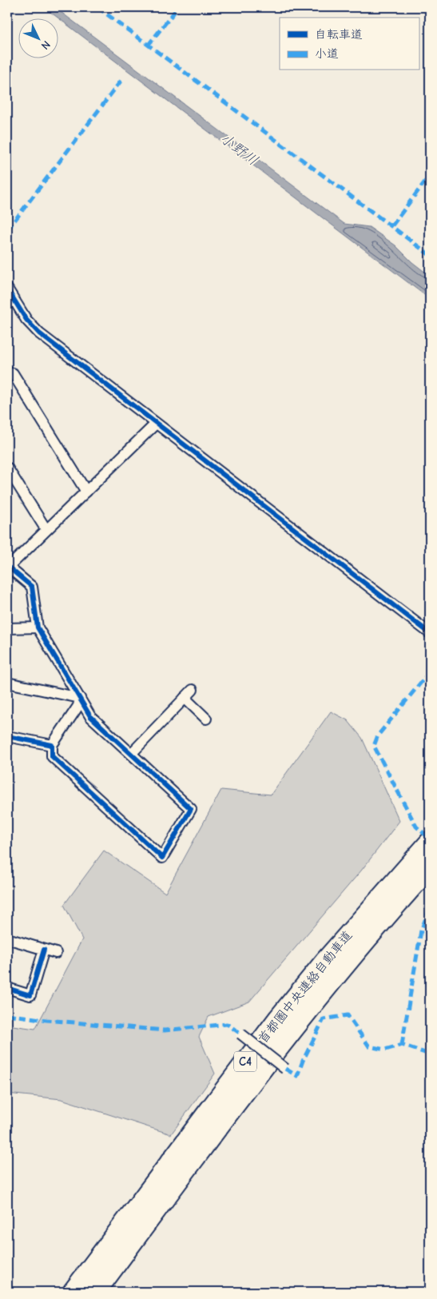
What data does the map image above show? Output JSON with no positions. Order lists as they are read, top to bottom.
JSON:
{
  "streets": {
    "highway": ["首都圏中央連絡自動車道", "C4"]
  },
  "water": ["小野川"],
  "legend": ["自転車道", "小道"],
  "north": "bottom right"
}
